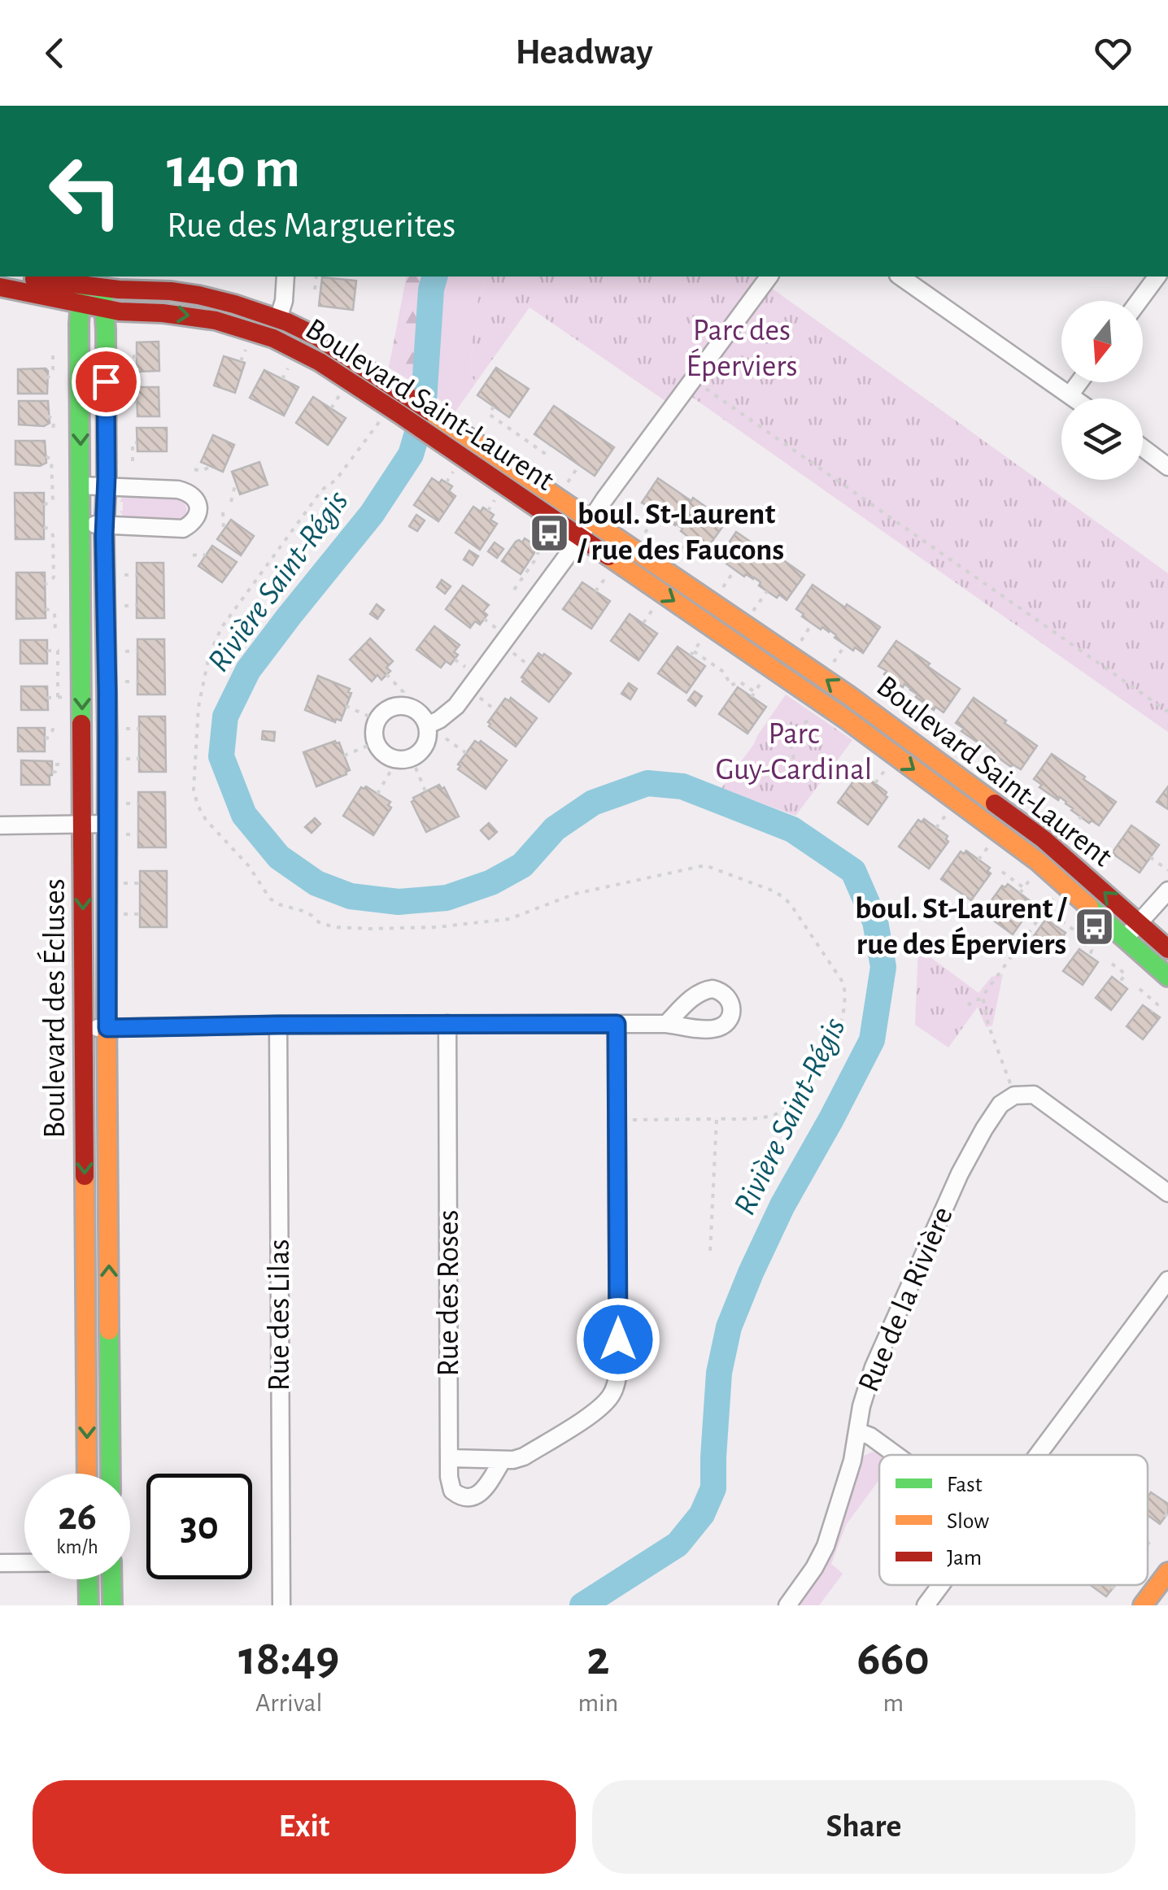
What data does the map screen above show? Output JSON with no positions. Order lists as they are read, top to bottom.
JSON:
{
  "streets": {
    "street": [
      "Boulevard Saint-Laurent",
      "Boulevard des Écluses",
      "Rue des Roses",
      "Rue de la Rivière",
      "Rue des Lilas"
    ]
  },
  "crossings": [
    ["Boulevard Saint-Laurent", "Boulevard des Écluses"]
  ],
  "water": ["Rivière Saint-Régis"],
  "parks": ["Parc des Éperviers", "Parc Guy-Cardinal"],
  "places": {
    "bus stop": ["boul. St-Laurent / rue des Faucons", "boul. St-Laurent / rue des Éperviers"]
  },
  "legend": ["Fast", "Slow", "Jam"],
  "north": "bottom",
  "page": {
    "header": "Headway",
    "turn": ["140 m", "Rue des Marguerites"],
    "speed": "26 km/h",
    "limit": "30",
    "eta": [
      "18:49",
      "Arrival",
      "2",
      "min",
      "660",
      "m"
    ],
    "buttons": ["Exit", "Share"]
  }
}
